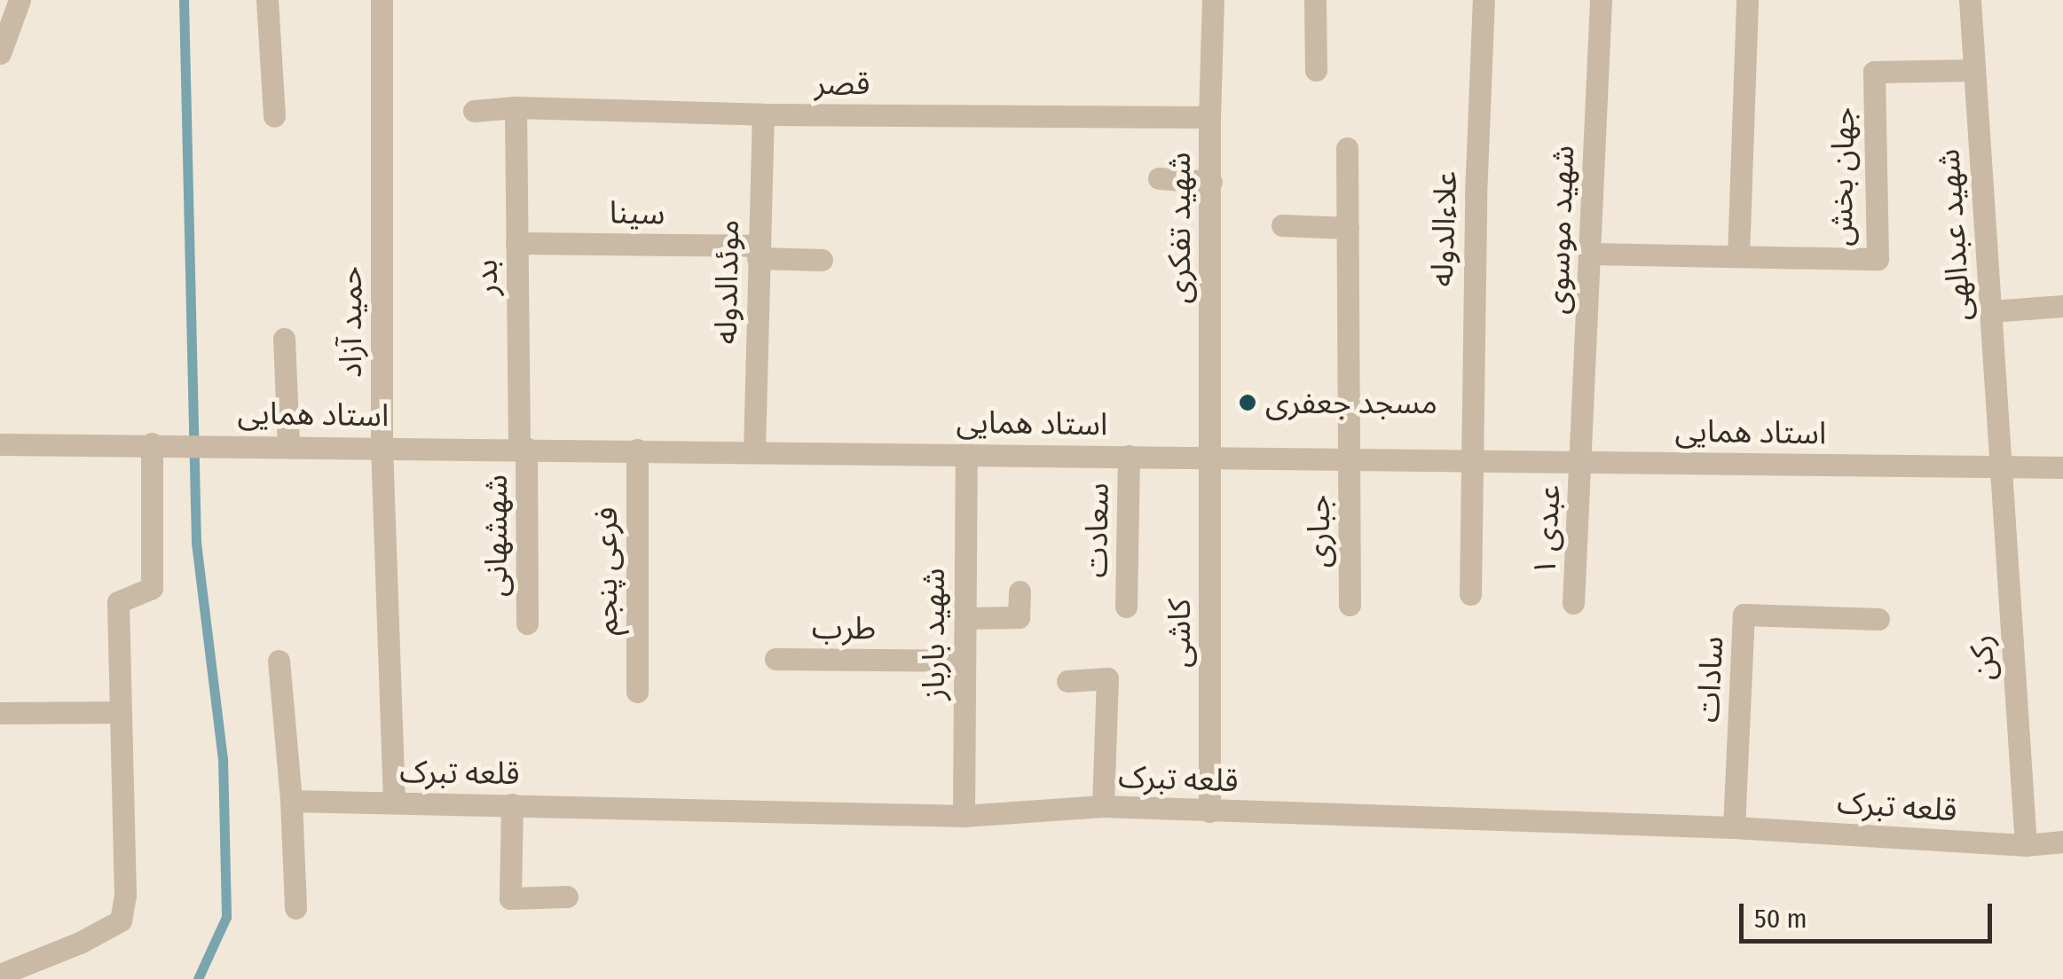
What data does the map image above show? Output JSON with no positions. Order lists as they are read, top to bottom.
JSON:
{
  "streets": {
    "street": [
      "قصر",
      "جهان بخش",
      "سینا",
      "شهید تفکری",
      "علاءالدوله",
      "شهید موسوی",
      "شهید عبدالهی",
      "بدر",
      "موئدالدوله",
      "حمید آزاد",
      "استاد همایی",
      "سعادت",
      "عبدی ۱",
      "جباری",
      "شهشهانی",
      "فرعی پنجم",
      "طرب",
      "کاشی",
      "شهید بارباز",
      "رکن",
      "سادات",
      "قلعه تبرک"
    ]
  },
  "crossings": [
    ["قصر", "شهید تفکری"],
    ["قصر", "بدر"],
    ["قصر", "موئدالدوله"],
    ["جهان بخش", "شهید موسوی"],
    ["جهان بخش", "شهید عبدالهی"],
    ["سینا", "بدر"],
    ["سینا", "موئدالدوله"],
    ["شهید تفکری", "استاد همایی"],
    ["شهید تفکری", "کاشی"],
    ["علاءالدوله", "استاد همایی"],
    ["شهید موسوی", "استاد همایی"],
    ["شهید موسوی", "عبدی ۱"],
    ["شهید عبدالهی", "استاد همایی"],
    ["شهید عبدالهی", "رکن"],
    ["بدر", "استاد همایی"],
    ["بدر", "شهشهانی"],
    ["موئدالدوله", "استاد همایی"],
    ["حمید آزاد", "استاد همایی"],
    ["حمید آزاد", "قلعه تبرک"],
    ["استاد همایی", "سعادت"],
    ["استاد همایی", "عبدی ۱"],
    ["استاد همایی", "جباری"],
    ["استاد همایی", "شهشهانی"],
    ["استاد همایی", "فرعی پنجم"],
    ["استاد همایی", "کاشی"],
    ["استاد همایی", "شهید بارباز"],
    ["استاد همایی", "رکن"],
    ["طرب", "شهید بارباز"],
    ["کاشی", "قلعه تبرک"],
    ["شهید بارباز", "قلعه تبرک"],
    ["رکن", "قلعه تبرک"],
    ["سادات", "قلعه تبرک"]
  ],
  "places": ["مسجد جعفری"],
  "scale_bar": "50 m"
}
